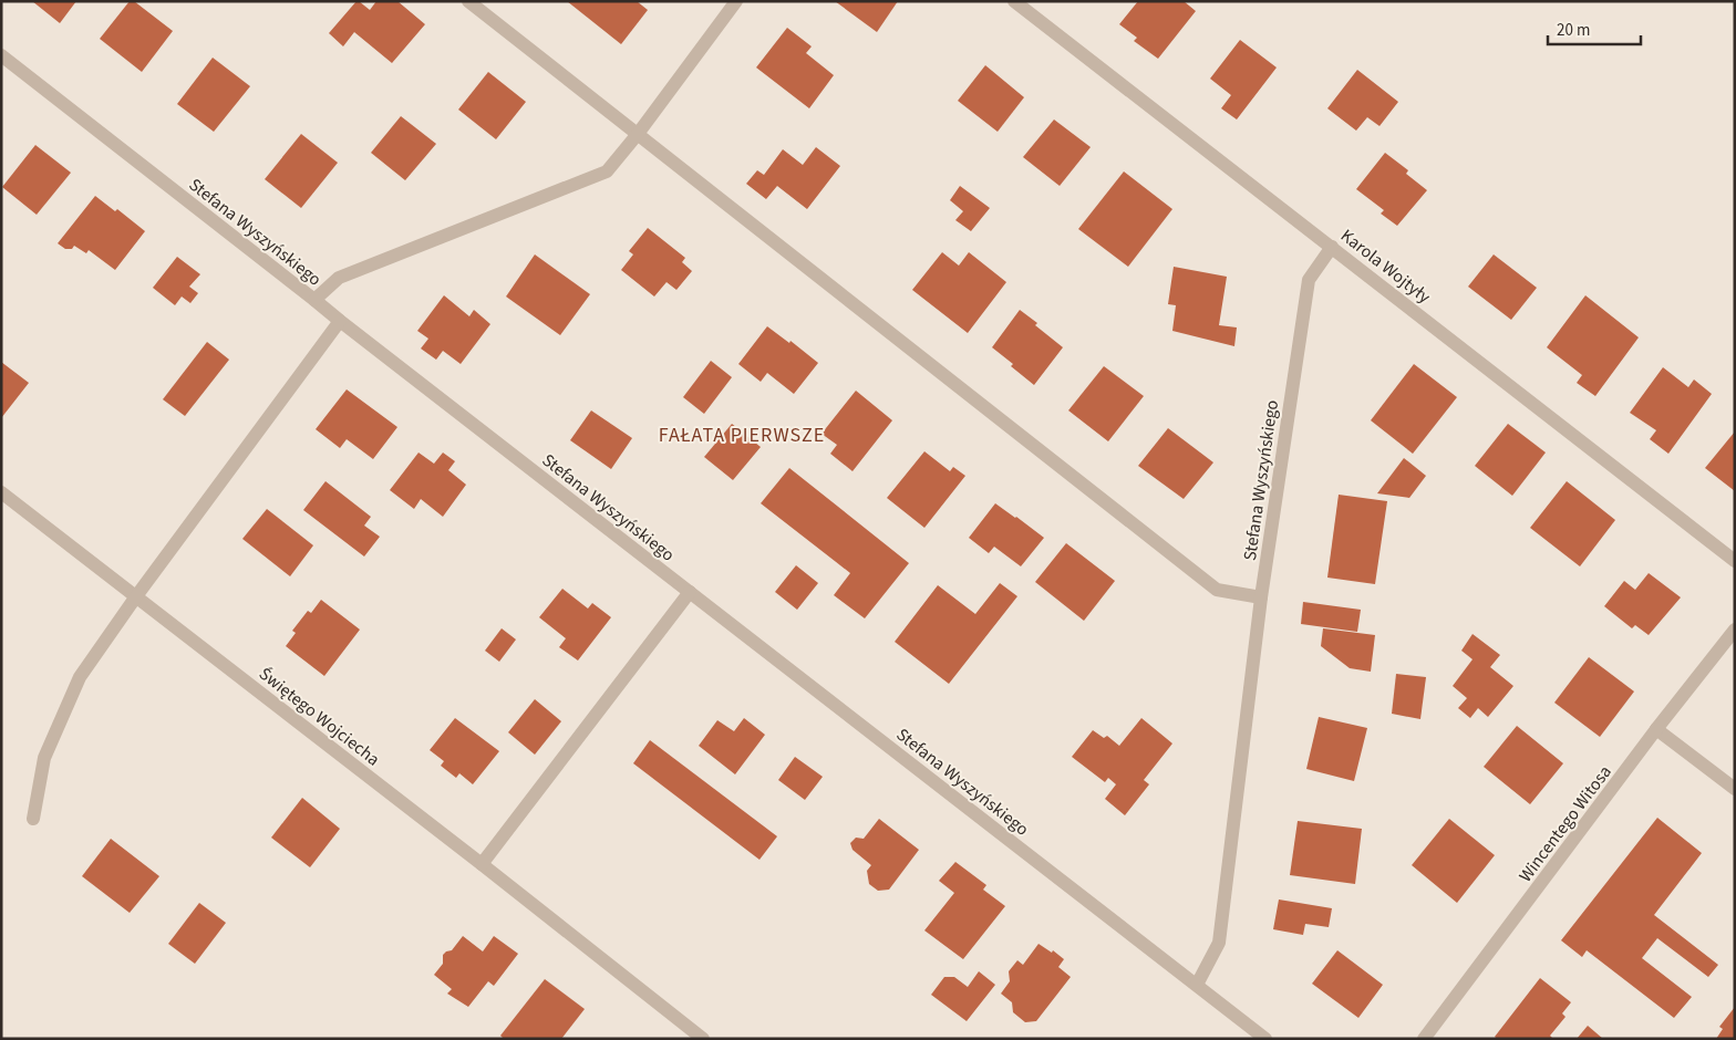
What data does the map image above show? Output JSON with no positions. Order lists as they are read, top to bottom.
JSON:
{
  "streets": {
    "street": [
      "Stefana Wyszyńskiego",
      "Karola Wojtyły",
      "Świętego Wojciecha",
      "Wincentego Witosa"
    ]
  },
  "crossings": [
    ["Stefana Wyszyńskiego", "Karola Wojtyły"]
  ],
  "districts": ["FAŁATA PIERWSZE"],
  "scale_bar": "20 m"
}
